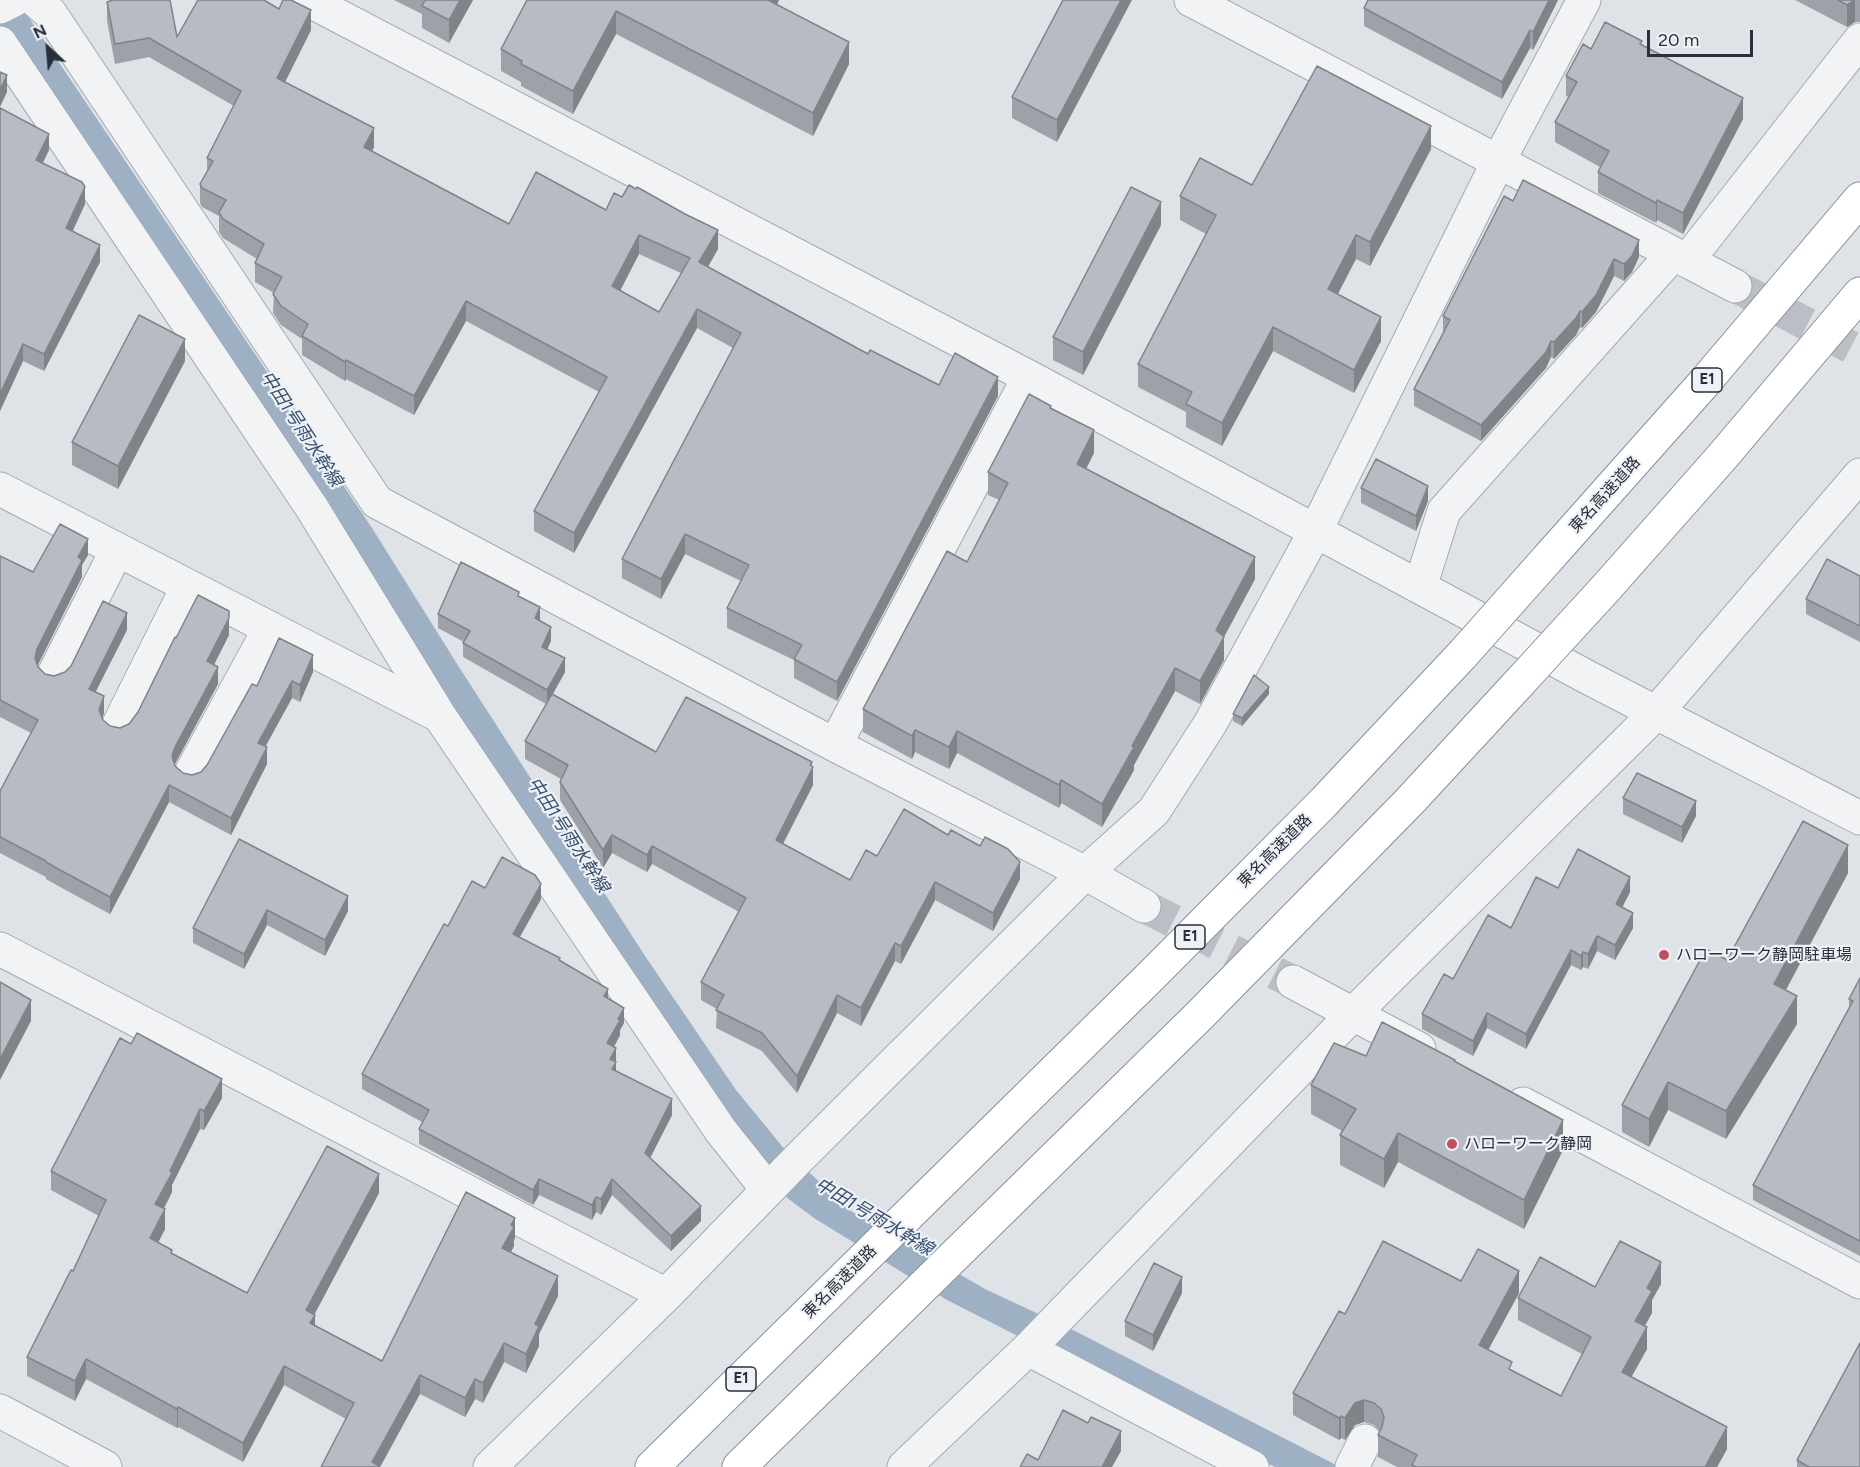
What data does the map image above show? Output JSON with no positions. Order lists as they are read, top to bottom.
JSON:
{
  "streets": {
    "highway": ["E1", "東名高速道路"]
  },
  "water": ["中田1号雨水幹線"],
  "places": ["ハローワーク静岡駐車場", "ハローワーク静岡"],
  "scale_bar": "20 m",
  "north": "top left"
}
